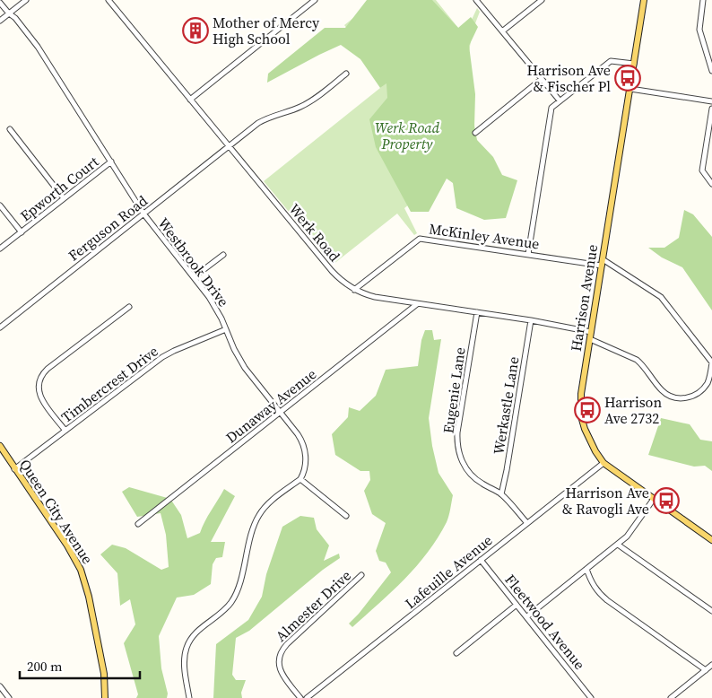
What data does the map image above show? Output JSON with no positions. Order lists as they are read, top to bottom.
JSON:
{
  "streets": {
    "main road": ["Harrison Avenue", "Queen City Avenue"],
    "street": [
      "Epworth Court",
      "Ferguson Road",
      "Werk Road",
      "McKinley Avenue",
      "Westbrook Drive",
      "Timbercrest Drive",
      "Eugenie Lane",
      "Dunaway Avenue",
      "Werkastle Lane",
      "Lafeuille Avenue",
      "Almester Drive",
      "Fleetwood Avenue"
    ]
  },
  "crossings": [
    ["Epworth Court", "Westbrook Drive"],
    ["Ferguson Road", "Werk Road"],
    ["Ferguson Road", "Westbrook Drive"],
    ["Werk Road", "McKinley Avenue"],
    ["Werk Road", "Harrison Avenue"],
    ["Werk Road", "Eugenie Lane"],
    ["Werk Road", "Dunaway Avenue"],
    ["Werk Road", "Werkastle Lane"],
    ["McKinley Avenue", "Harrison Avenue"],
    ["Westbrook Drive", "Timbercrest Drive"],
    ["Westbrook Drive", "Dunaway Avenue"],
    ["Harrison Avenue", "Lafeuille Avenue"],
    ["Timbercrest Drive", "Queen City Avenue"],
    ["Eugenie Lane", "Werkastle Lane"],
    ["Eugenie Lane", "Lafeuille Avenue"],
    ["Lafeuille Avenue", "Fleetwood Avenue"]
  ],
  "parks": ["Werk Road Property"],
  "places": {
    "building": ["Mother of Mercy High School"],
    "bus stop": ["Harrison Ave & Fischer Pl", "Harrison Ave 2732", "Harrison Ave & Ravogli Ave"]
  },
  "scale_bar": "200 m"
}
